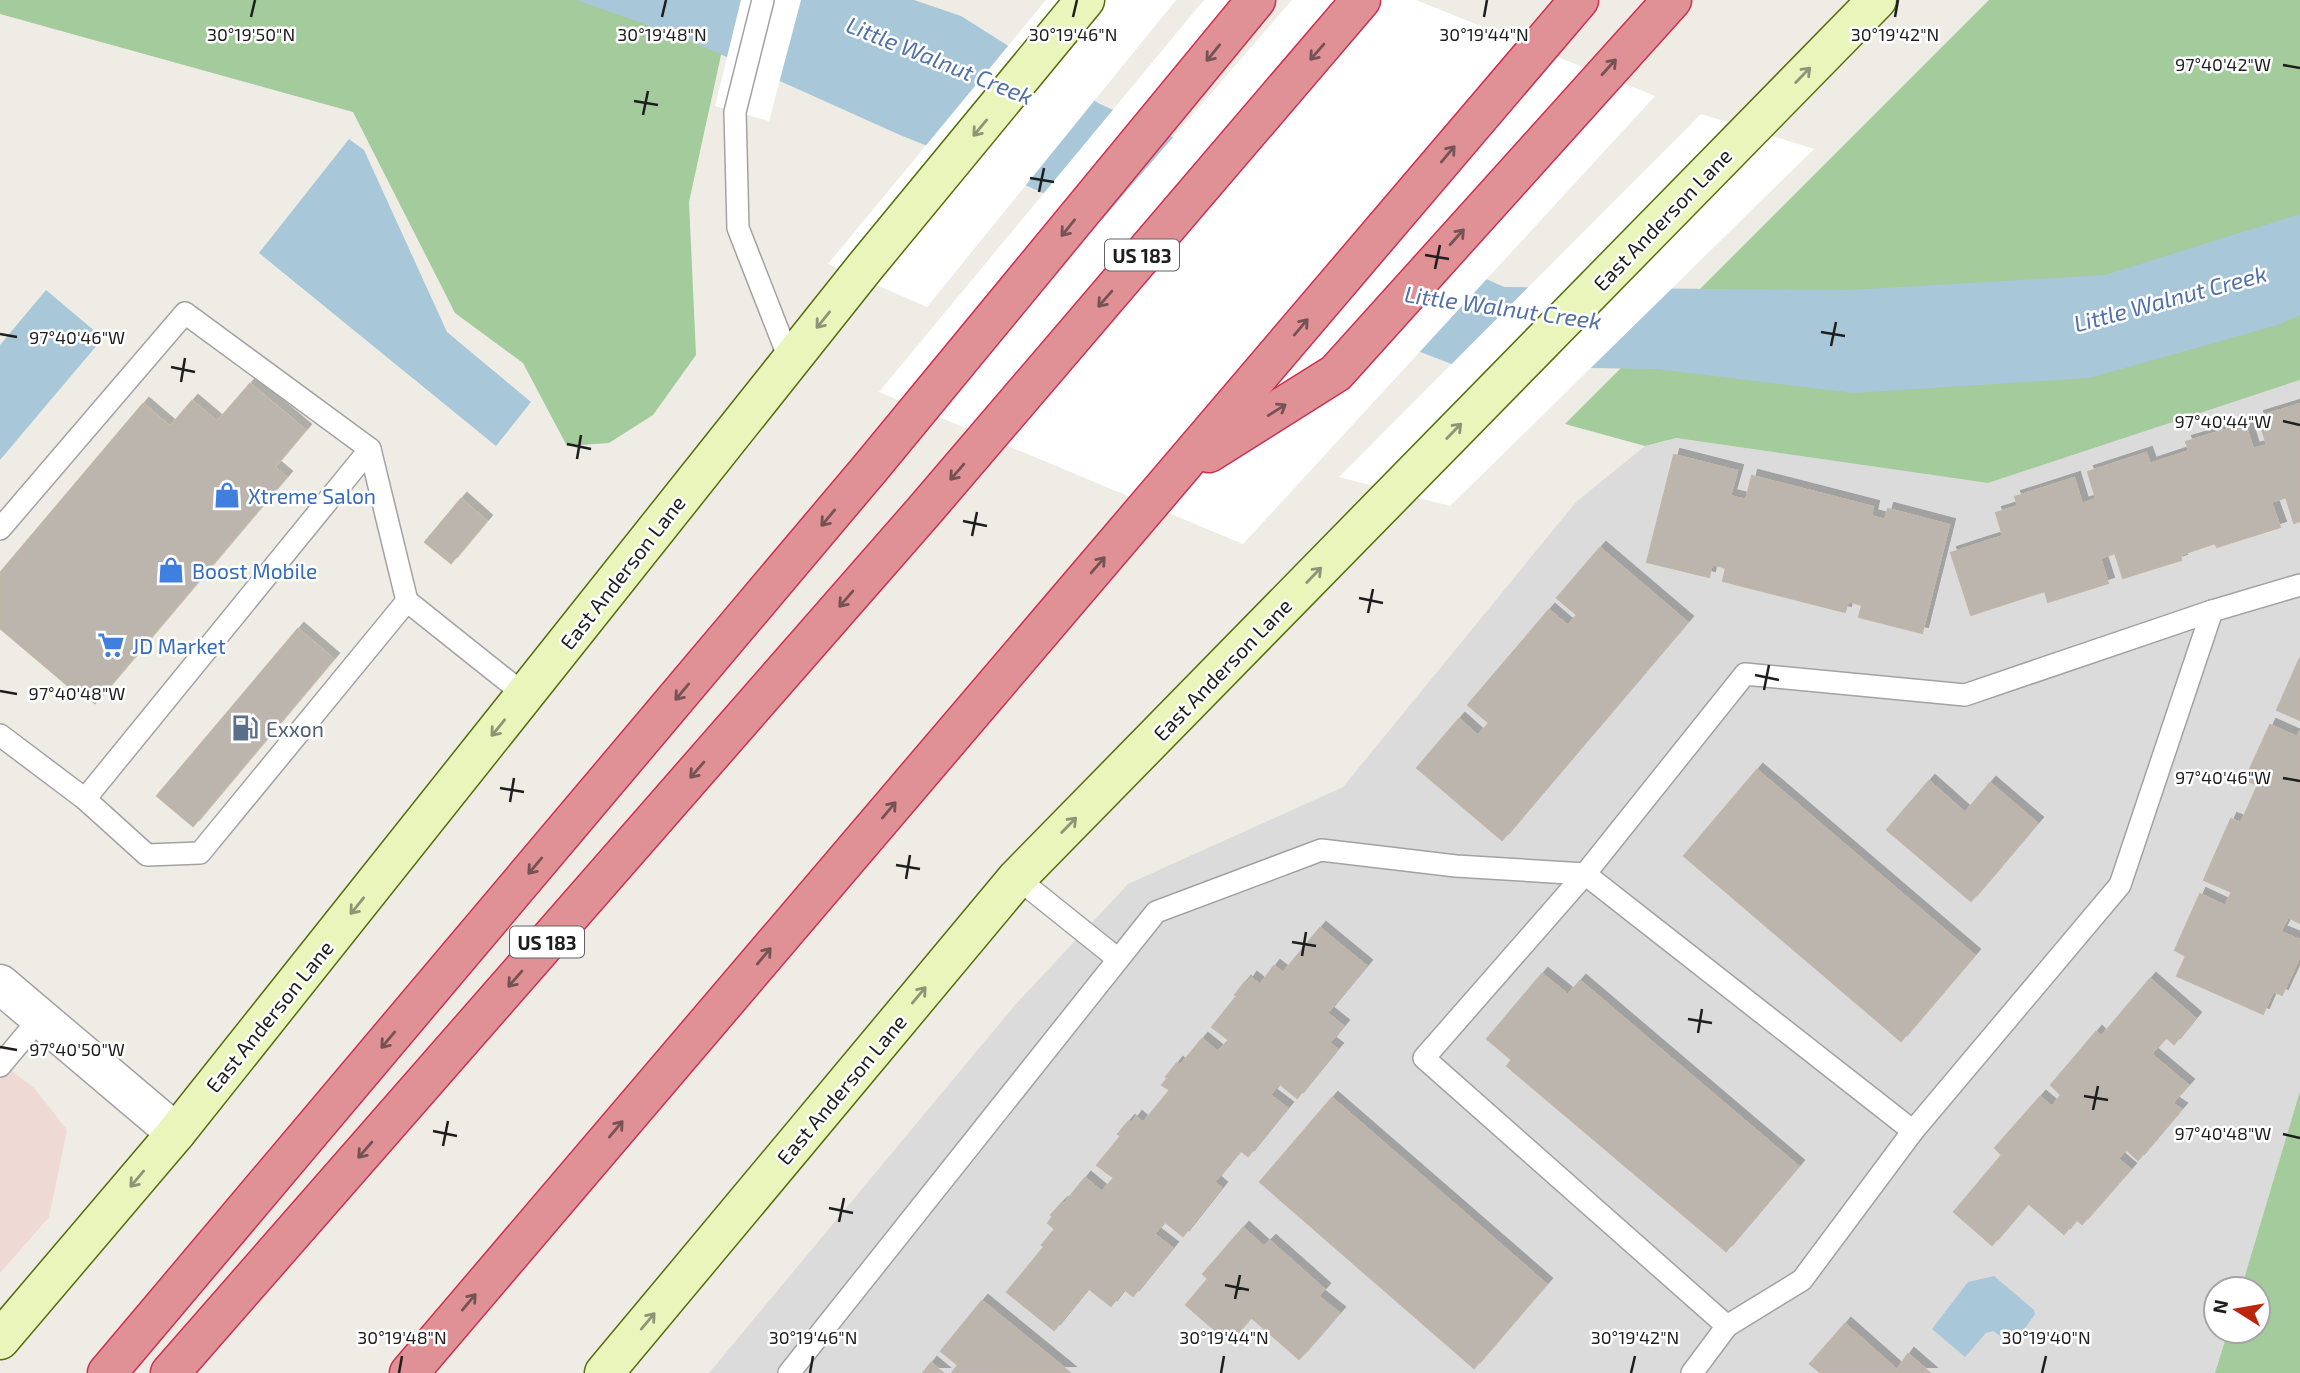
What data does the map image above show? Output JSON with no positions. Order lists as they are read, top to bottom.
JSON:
{
  "streets": {
    "highway": ["US 183"],
    "main road": ["East Anderson Lane"]
  },
  "water": ["Little Walnut Creek"],
  "places": {
    "shop": ["Xtreme Salon", "Boost Mobile"],
    "supermarket": ["JD Market"],
    "fuel station": ["Exxon"]
  },
  "north": "left",
  "coordinates": [
    "30°19'50\"N",
    "30°19'48\"N",
    "30°19'46\"N",
    "30°19'44\"N",
    "30°19'42\"N",
    "97°40'42\"W",
    "97°40'46\"W",
    "97°40'44\"W",
    "97°40'48\"W",
    "97°40'50\"W",
    "30°19'40\"N"
  ]
}
